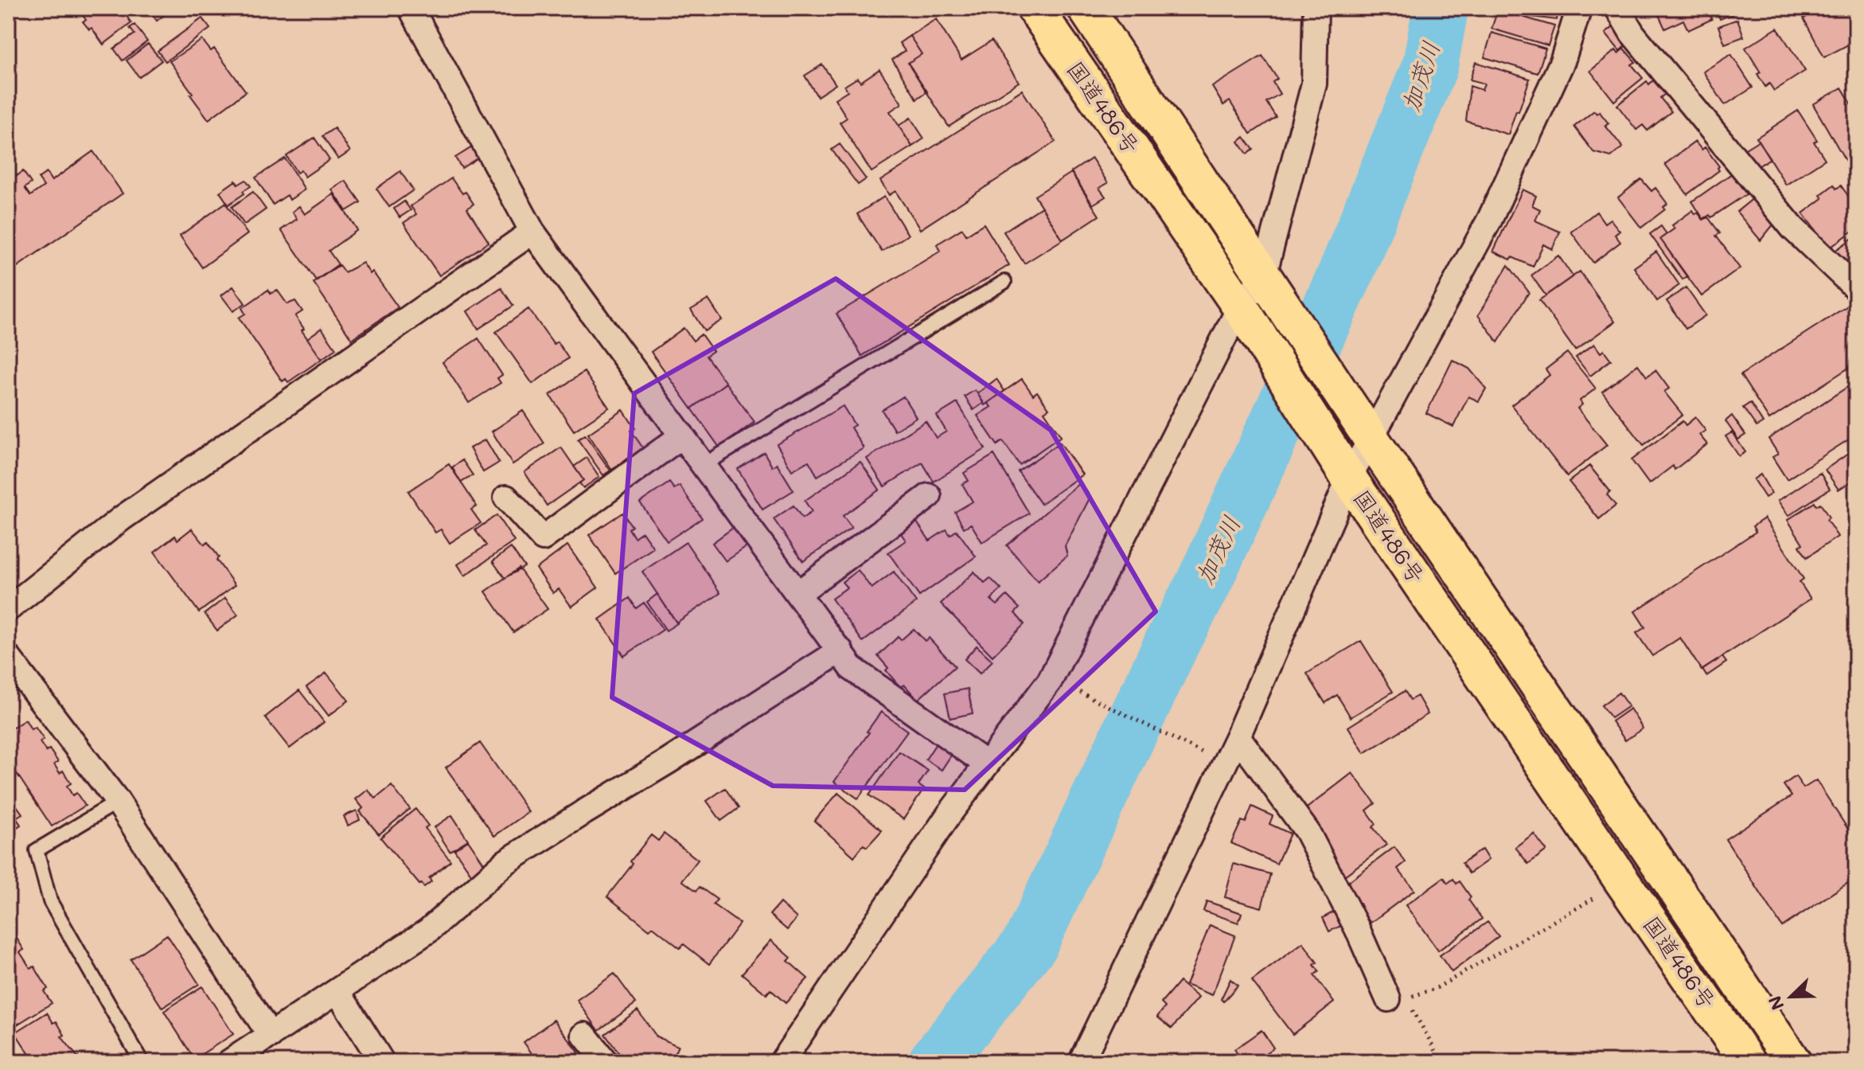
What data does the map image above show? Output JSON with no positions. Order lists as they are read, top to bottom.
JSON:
{
  "streets": {
    "highway": ["国道486号"]
  },
  "water": ["加茂川"],
  "north": "bottom left"
}
